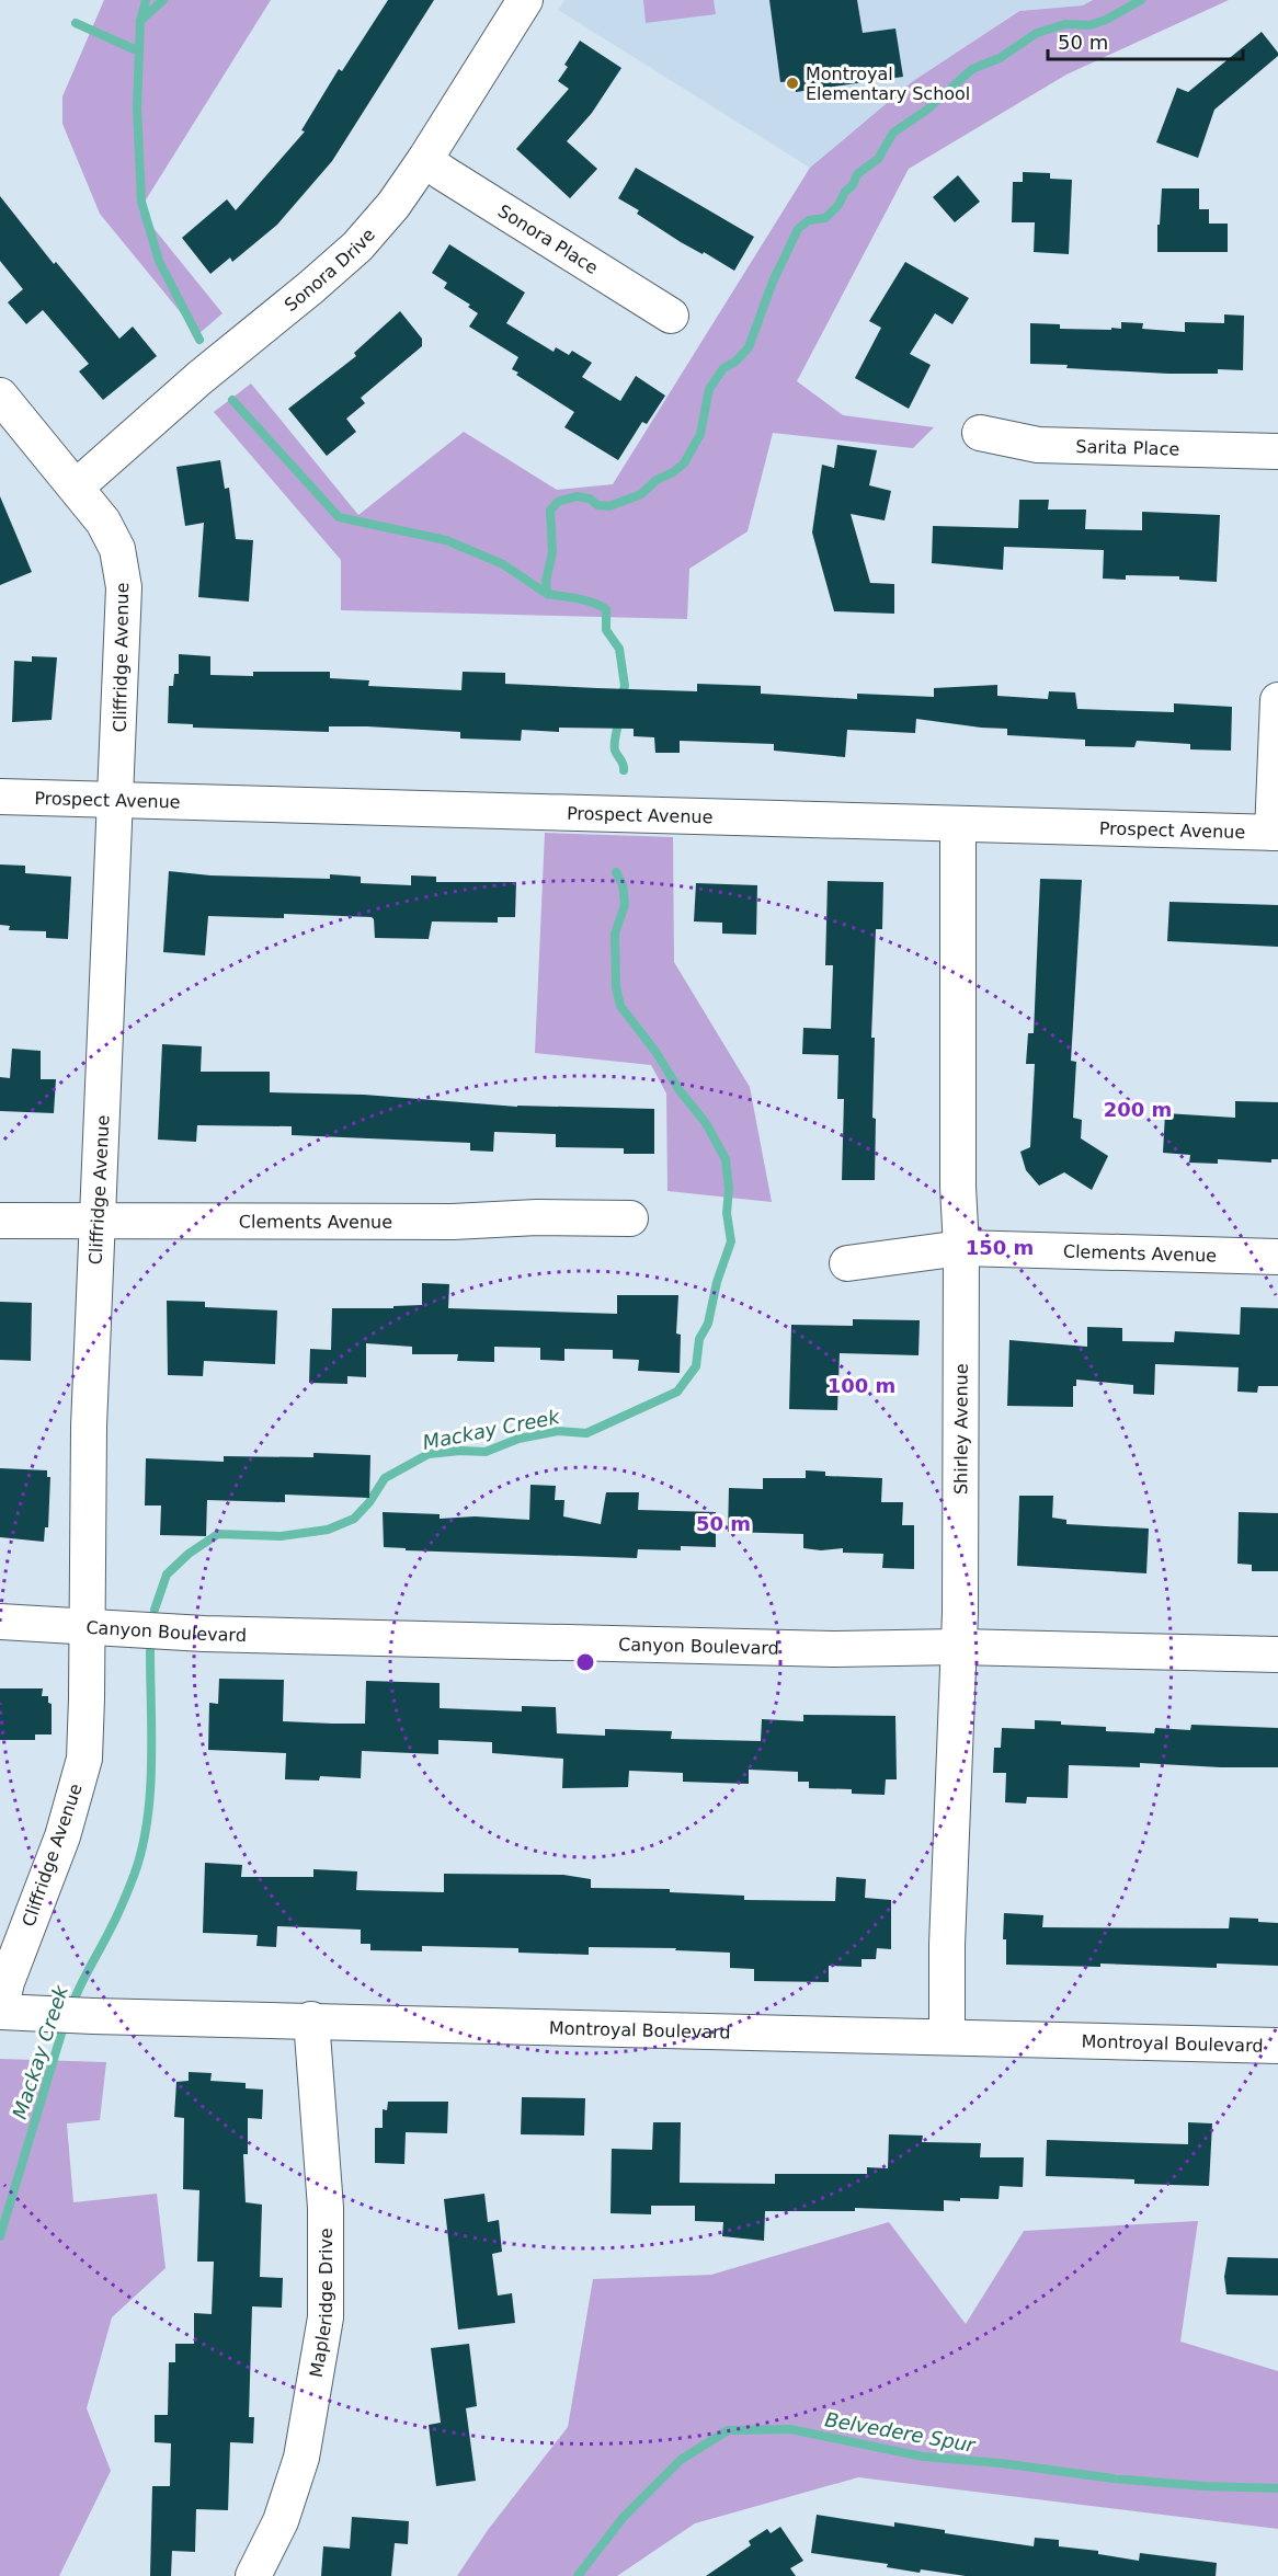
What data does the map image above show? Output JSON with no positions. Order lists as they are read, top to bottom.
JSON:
{
  "streets": {
    "street": [
      "Sonora Place",
      "Sonora Drive",
      "Sarita Place",
      "Cliffridge Avenue",
      "Prospect Avenue",
      "Clements Avenue",
      "Shirley Avenue",
      "Canyon Boulevard",
      "Montroyal Boulevard",
      "Mapleridge Drive"
    ]
  },
  "crossings": [
    ["Sonora Place", "Sonora Drive"],
    ["Sonora Drive", "Cliffridge Avenue"],
    ["Cliffridge Avenue", "Prospect Avenue"],
    ["Cliffridge Avenue", "Clements Avenue"],
    ["Cliffridge Avenue", "Canyon Boulevard"],
    ["Cliffridge Avenue", "Montroyal Boulevard"],
    ["Prospect Avenue", "Shirley Avenue"],
    ["Clements Avenue", "Shirley Avenue"],
    ["Shirley Avenue", "Canyon Boulevard"],
    ["Shirley Avenue", "Montroyal Boulevard"],
    ["Montroyal Boulevard", "Mapleridge Drive"]
  ],
  "water": ["Mackay Creek", "Belvedere Spur"],
  "places": ["Montroyal Elementary School"],
  "scale_bar": "50 m",
  "rings": [
    "200 m",
    "150 m",
    "100 m",
    "50 m"
  ]
}
